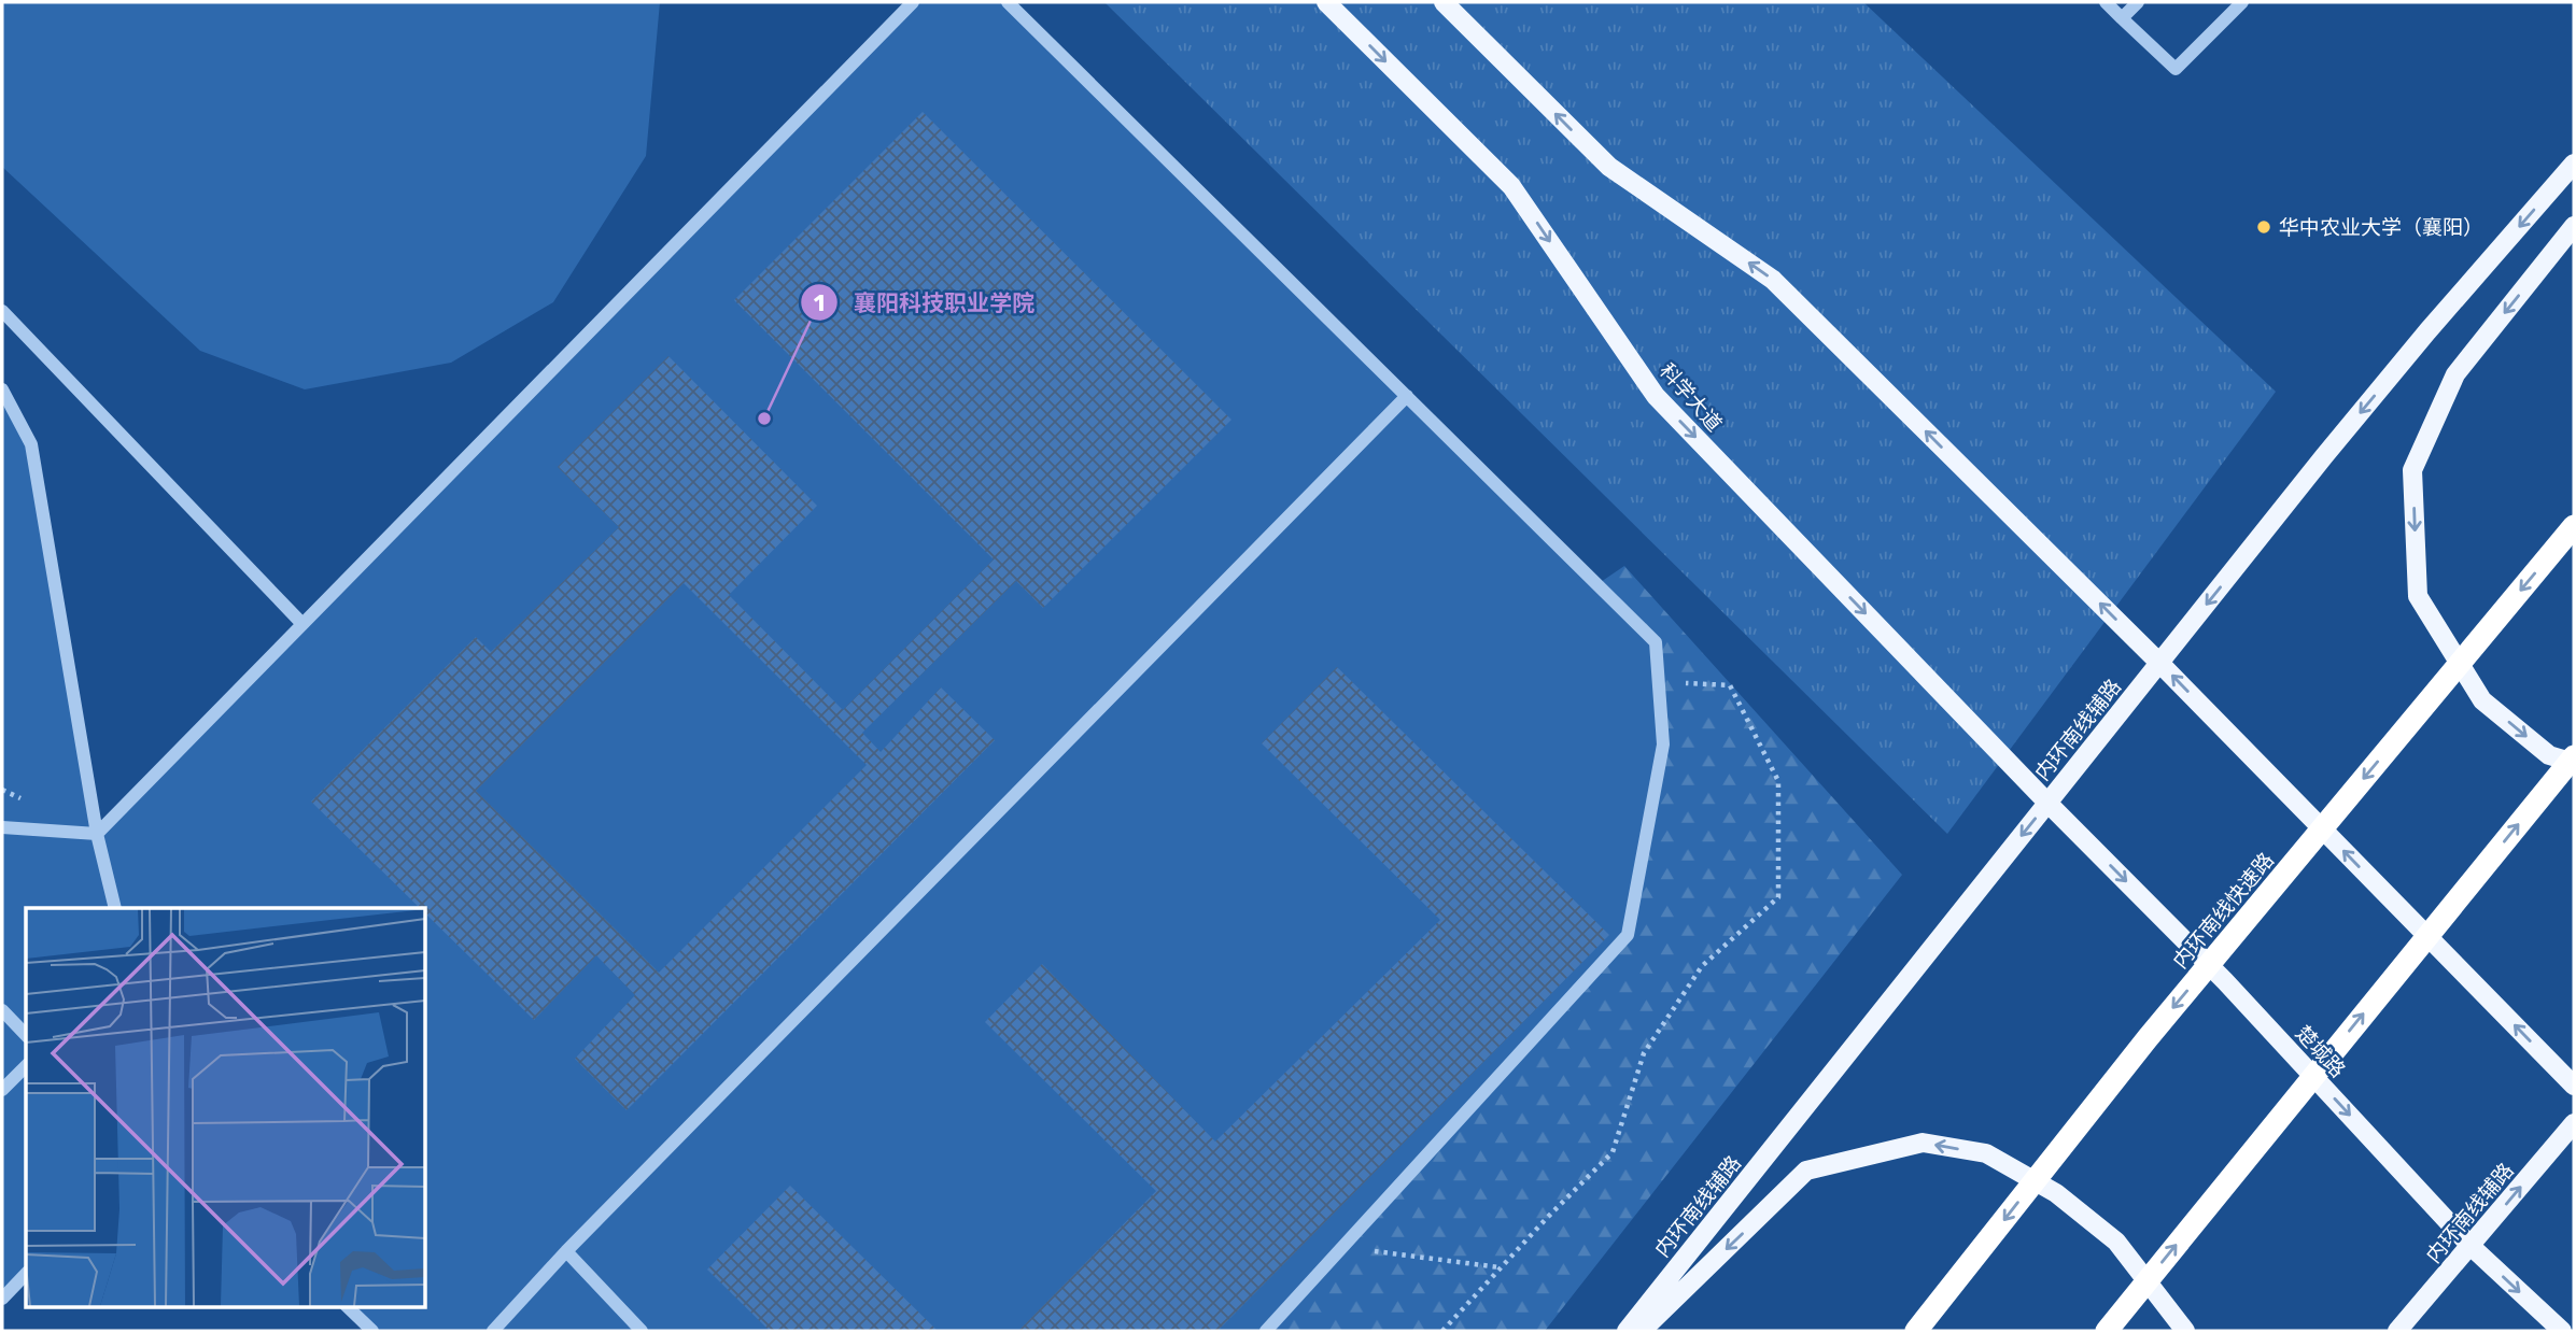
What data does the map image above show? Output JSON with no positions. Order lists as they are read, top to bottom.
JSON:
{
  "streets": {
    "highway": ["内环南线快速路"],
    "main road": ["科学大道", "内环南线辅路", "楚城路"]
  },
  "crossings": [
    ["科学大道", "内环南线辅路"],
    ["科学大道", "楚城路"],
    ["内环南线辅路", "楚城路"]
  ],
  "one_way": ["楚城路"],
  "places": ["华中农业大学（襄阳）", "襄阳科技职业学院"]
}
